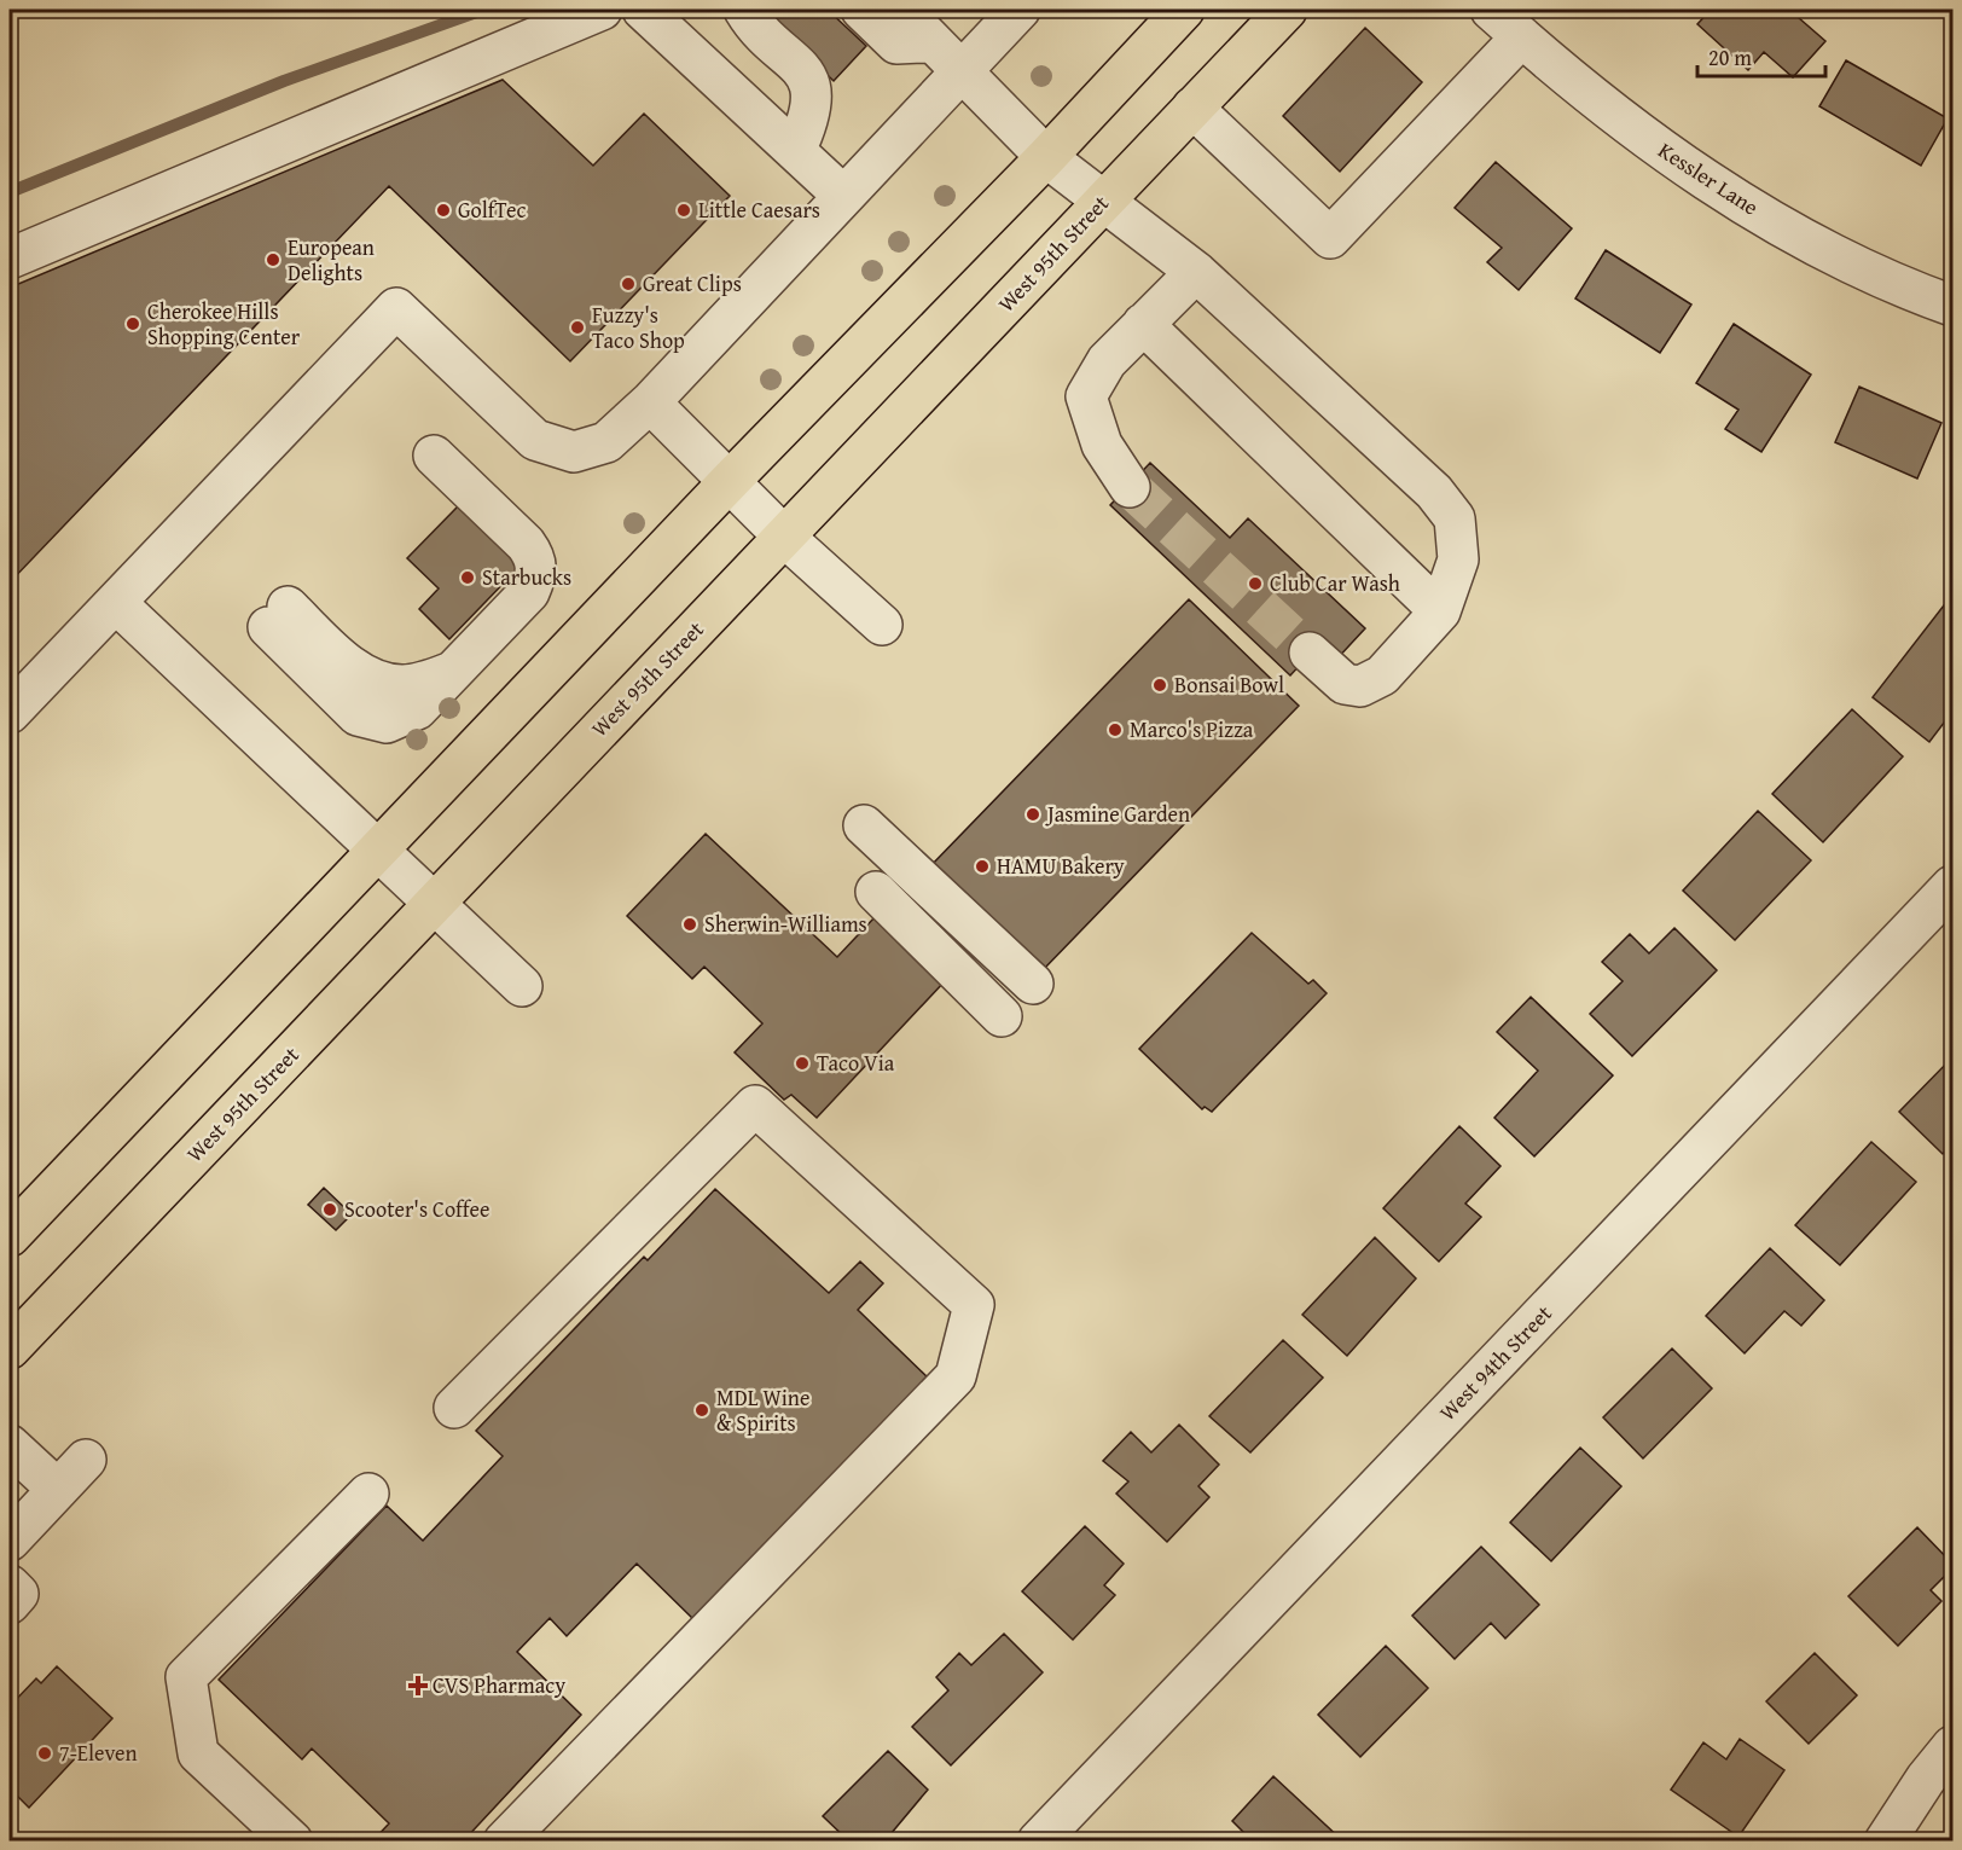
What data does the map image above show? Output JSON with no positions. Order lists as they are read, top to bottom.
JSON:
{
  "streets": {
    "main road": ["West 95th Street"],
    "street": ["Kessler Lane", "West 94th Street"]
  },
  "places": {
    "other": [
      "GolfTec",
      "Little Caesars",
      "European Delights",
      "Great Clips",
      "Cherokee Hills Shopping Center",
      "Fuzzy's Taco Shop",
      "Starbucks",
      "Club Car Wash",
      "Bonsai Bowl",
      "Marco's Pizza",
      "Jasmine Garden",
      "HAMU Bakery",
      "Sherwin-Williams",
      "Taco Via",
      "Scooter's Coffee",
      "MDL Wine & Spirits",
      "7-Eleven"
    ],
    "health": ["CVS Pharmacy"]
  },
  "scale_bar": "20 m"
}
